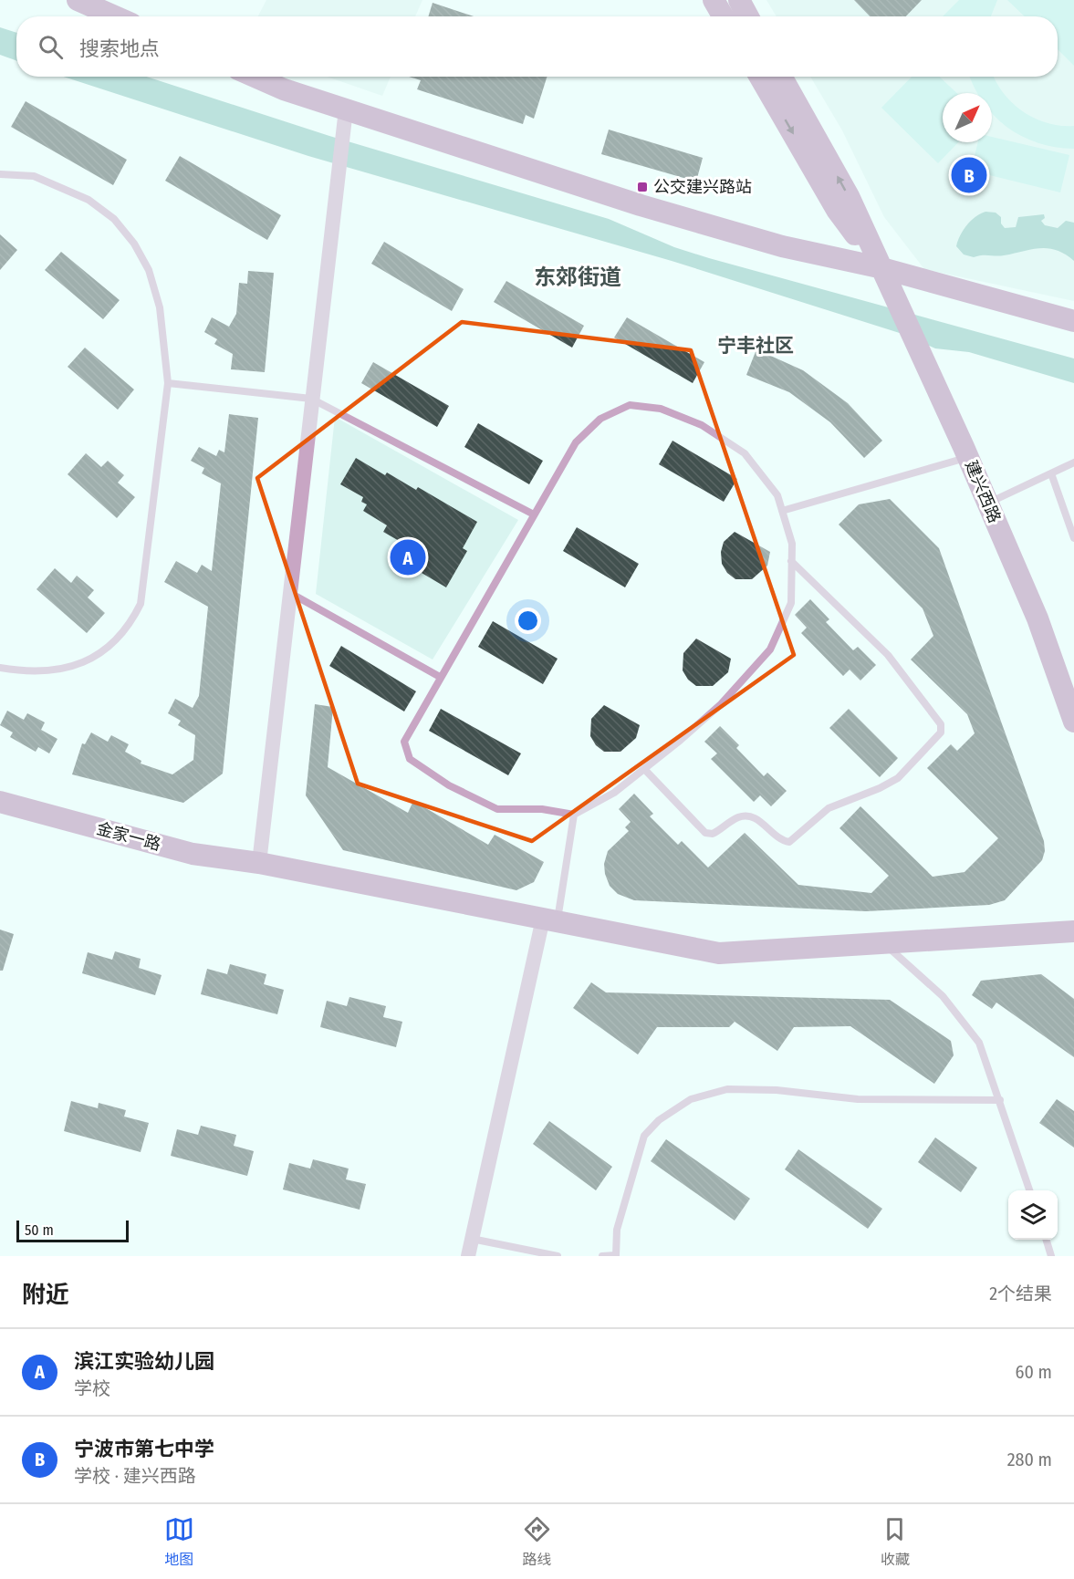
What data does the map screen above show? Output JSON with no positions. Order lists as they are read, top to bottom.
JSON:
{
  "streets": {
    "street": ["建兴西路", "金家一路"]
  },
  "districts": ["东郊街道", "宁丰社区"],
  "places": {
    "transit": ["公交建兴路站"]
  },
  "scale_bar": "50 m",
  "north": "top right",
  "page": {
    "search": "搜索地点",
    "pins": ["B", "A"],
    "scale": "50 m",
    "heading": ["附近", "2个结果"],
    "list": [
      {
        "mark": "A",
        "name": "滨江实验幼儿园",
        "note": "学校",
        "value": "60 m"
      },
      {
        "mark": "B",
        "name": "宁波市第七中学",
        "note": "学校 · 建兴西路",
        "value": "280 m"
      }
    ],
    "nav": ["地图", "路线", "收藏"]
  }
}
